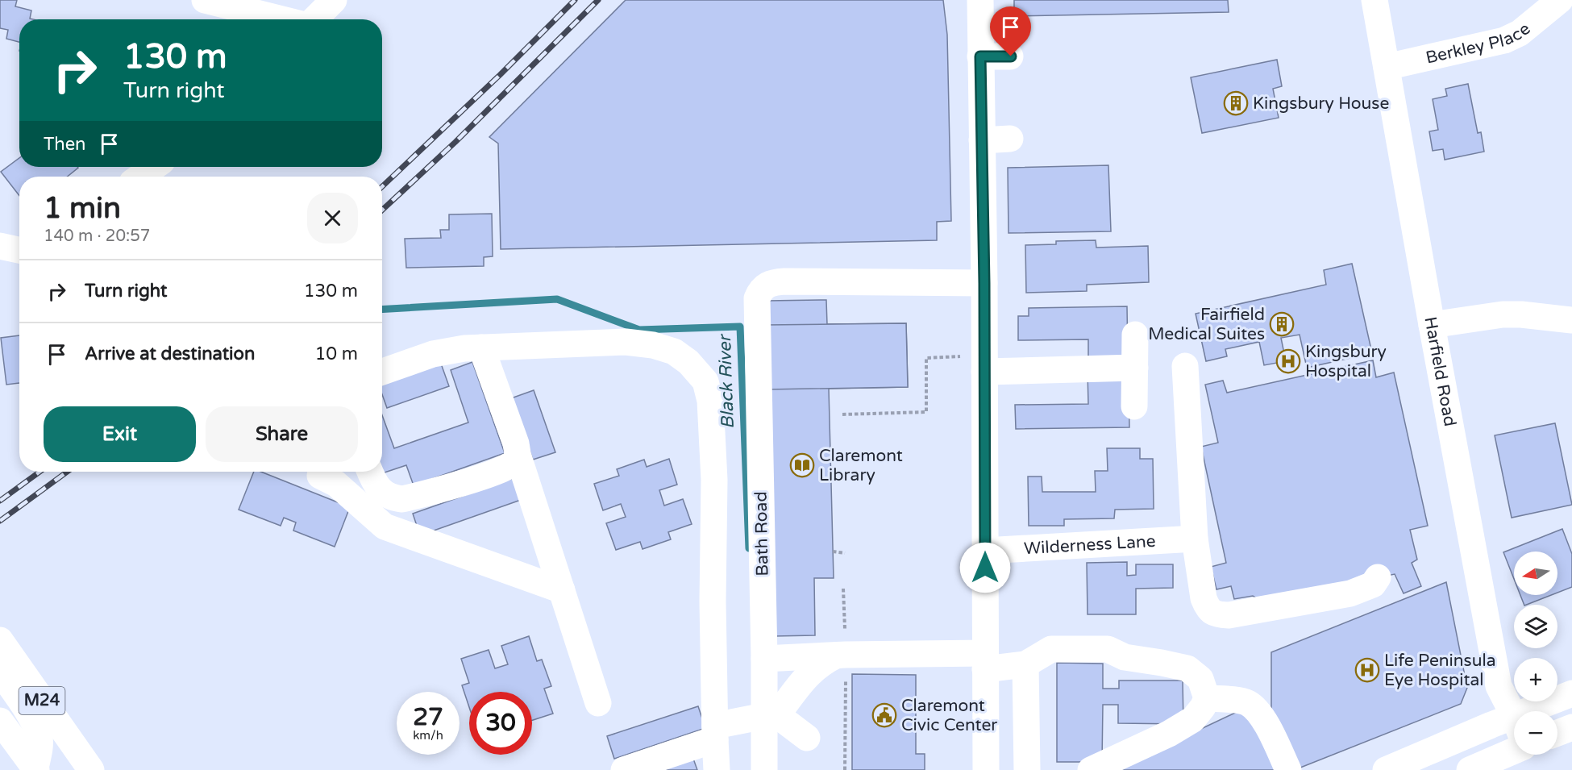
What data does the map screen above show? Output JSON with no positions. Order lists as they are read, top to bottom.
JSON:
{
  "streets": {
    "street": [
      "Berkley Place",
      "Harfield Road",
      "Bath Road",
      "Wilderness Lane",
      "M24"
    ]
  },
  "crossings": [
    ["Berkley Place", "Harfield Road"]
  ],
  "water": ["Black River"],
  "places": {
    "building": ["Kingsbury House", "Fairfield Medical Suites"],
    "hospital": ["Kingsbury Hospital", "Life Peninsula Eye Hospital"],
    "library": ["Claremont Library"],
    "public building": ["Claremont Civic Center"]
  },
  "north": "left",
  "page": {
    "turn": ["130 m", "Turn right"],
    "then": "Then",
    "heading": ["1 min", "140 m · 20:57"],
    "list": [
      {
        "name": "Turn right",
        "value": "130 m"
      },
      {
        "name": "Arrive at destination",
        "value": "10 m"
      }
    ],
    "buttons": ["Exit", "Share"],
    "map_buttons": ["+", "−"],
    "speed": "27 km/h",
    "limit": "30"
  }
}
